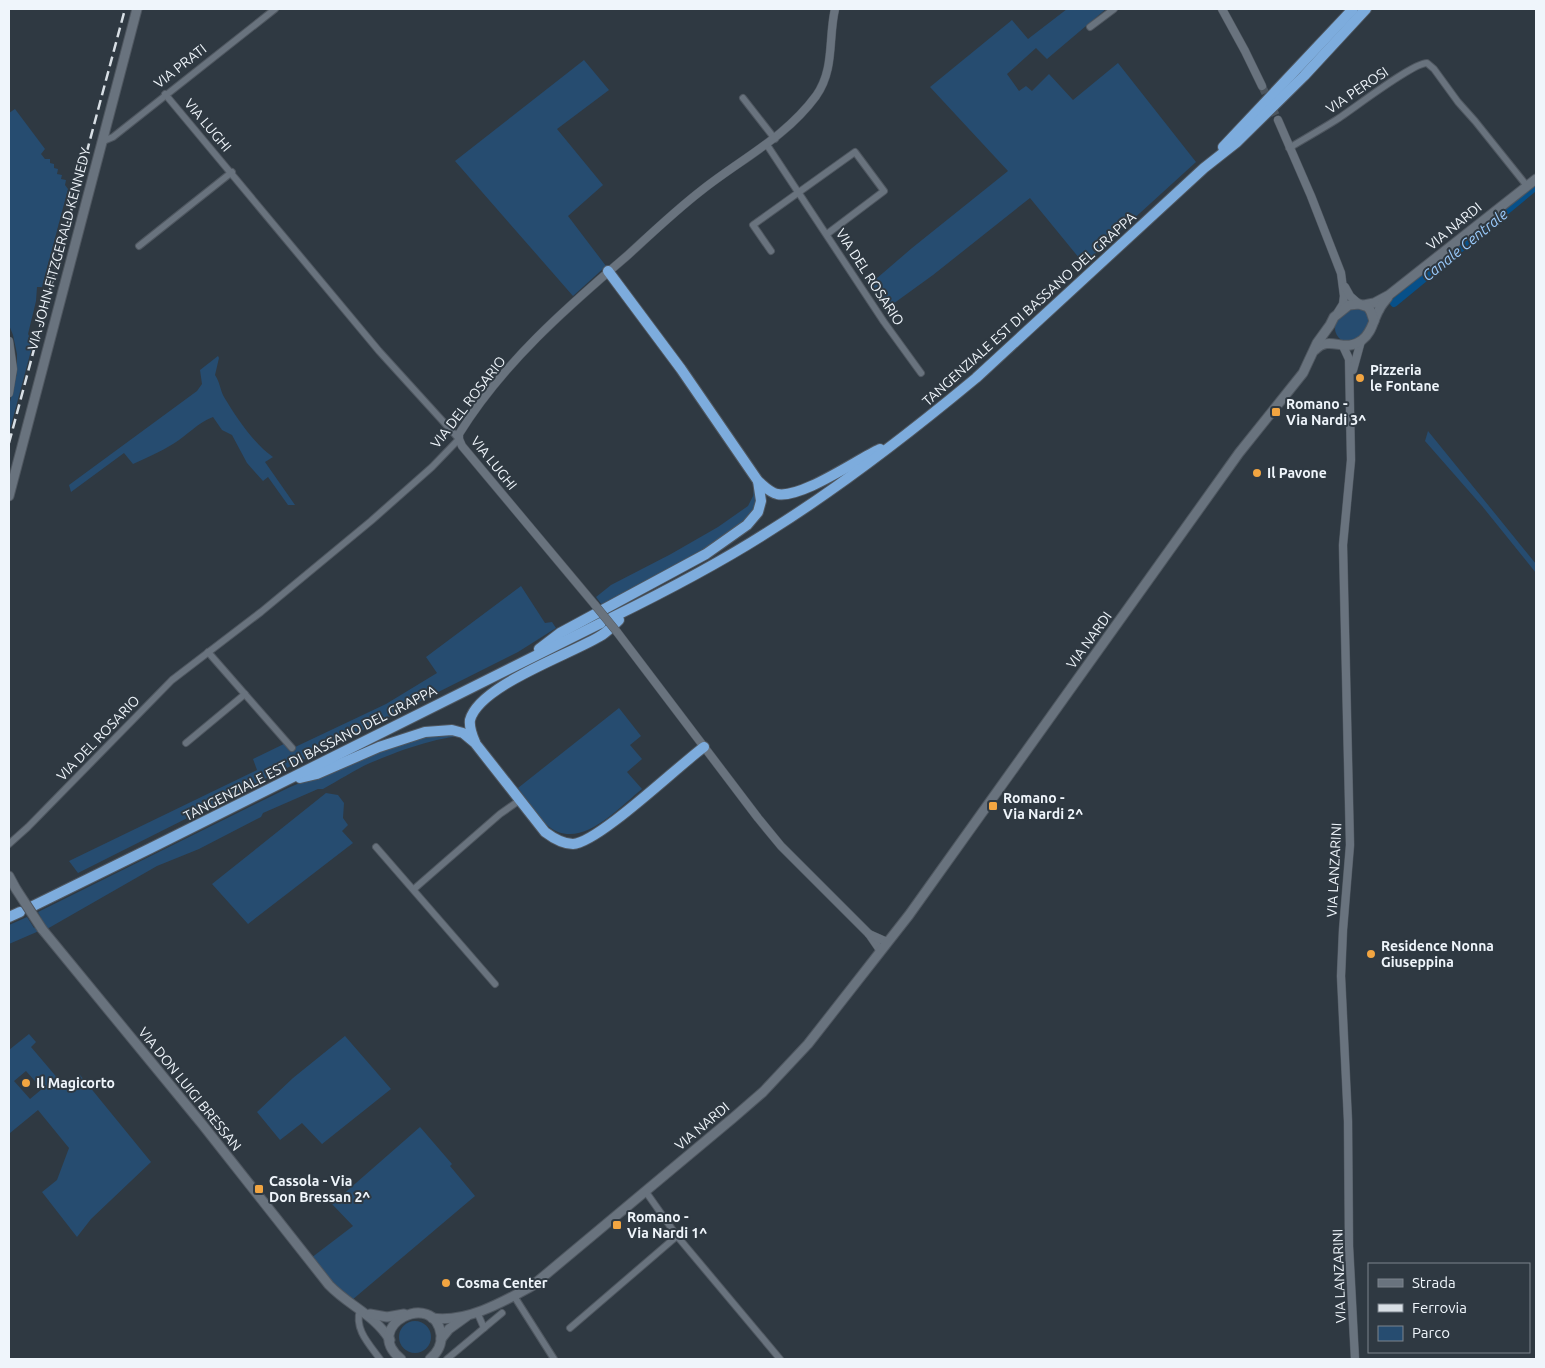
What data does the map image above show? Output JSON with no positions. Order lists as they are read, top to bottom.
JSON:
{
  "streets": {
    "highway": ["TANGENZIALE EST DI BASSANO DEL GRAPPA"],
    "main road": ["VIA NARDI", "VIA JOHN FITZGERALD KENNEDY", "VIA DON LUIGI BRESSAN"],
    "street": [
      "VIA PRATI",
      "VIA PEROSI",
      "VIA LUGHI",
      "VIA DEL ROSARIO",
      "VIA LANZARINI"
    ]
  },
  "crossings": [
    ["VIA PRATI", "VIA LUGHI"],
    ["VIA PRATI", "VIA JOHN FITZGERALD KENNEDY"],
    ["VIA PEROSI", "VIA NARDI"],
    ["VIA LUGHI", "VIA DEL ROSARIO"],
    ["VIA NARDI", "VIA LANZARINI"],
    ["VIA NARDI", "VIA DON LUIGI BRESSAN"]
  ],
  "water": ["Canale Centrale"],
  "places": {
    "other": [
      "Pizzeria le Fontane",
      "Il Pavone",
      "Residence Nonna Giuseppina",
      "Il Magicorto",
      "Cosma Center"
    ],
    "transit": [
      "Romano - Via Nardi 3^",
      "Romano - Via Nardi 2^",
      "Cassola - Via Don Bressan 2^",
      "Romano - Via Nardi 1^"
    ]
  },
  "legend": ["Strada", "Ferrovia", "Parco"]
}
